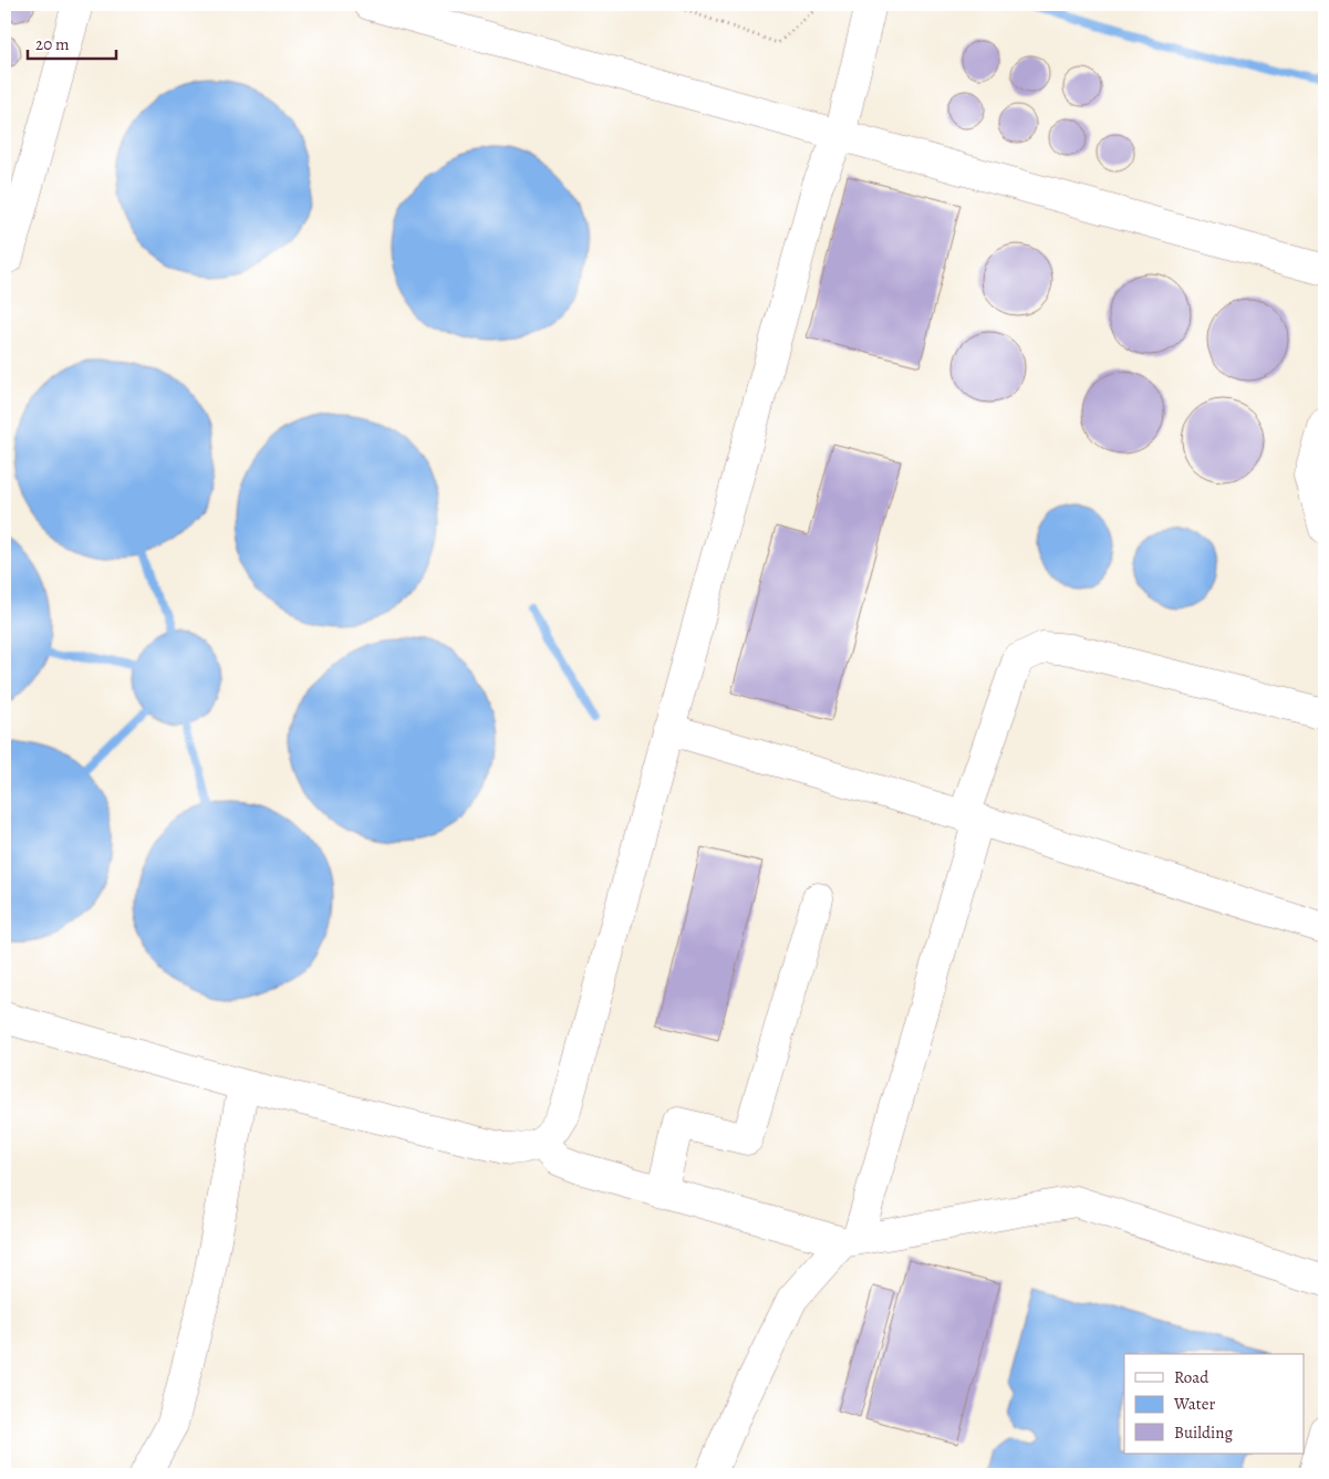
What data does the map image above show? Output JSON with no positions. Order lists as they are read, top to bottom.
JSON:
{
  "legend": ["Road", "Water", "Building"],
  "scale_bar": "20 m"
}
